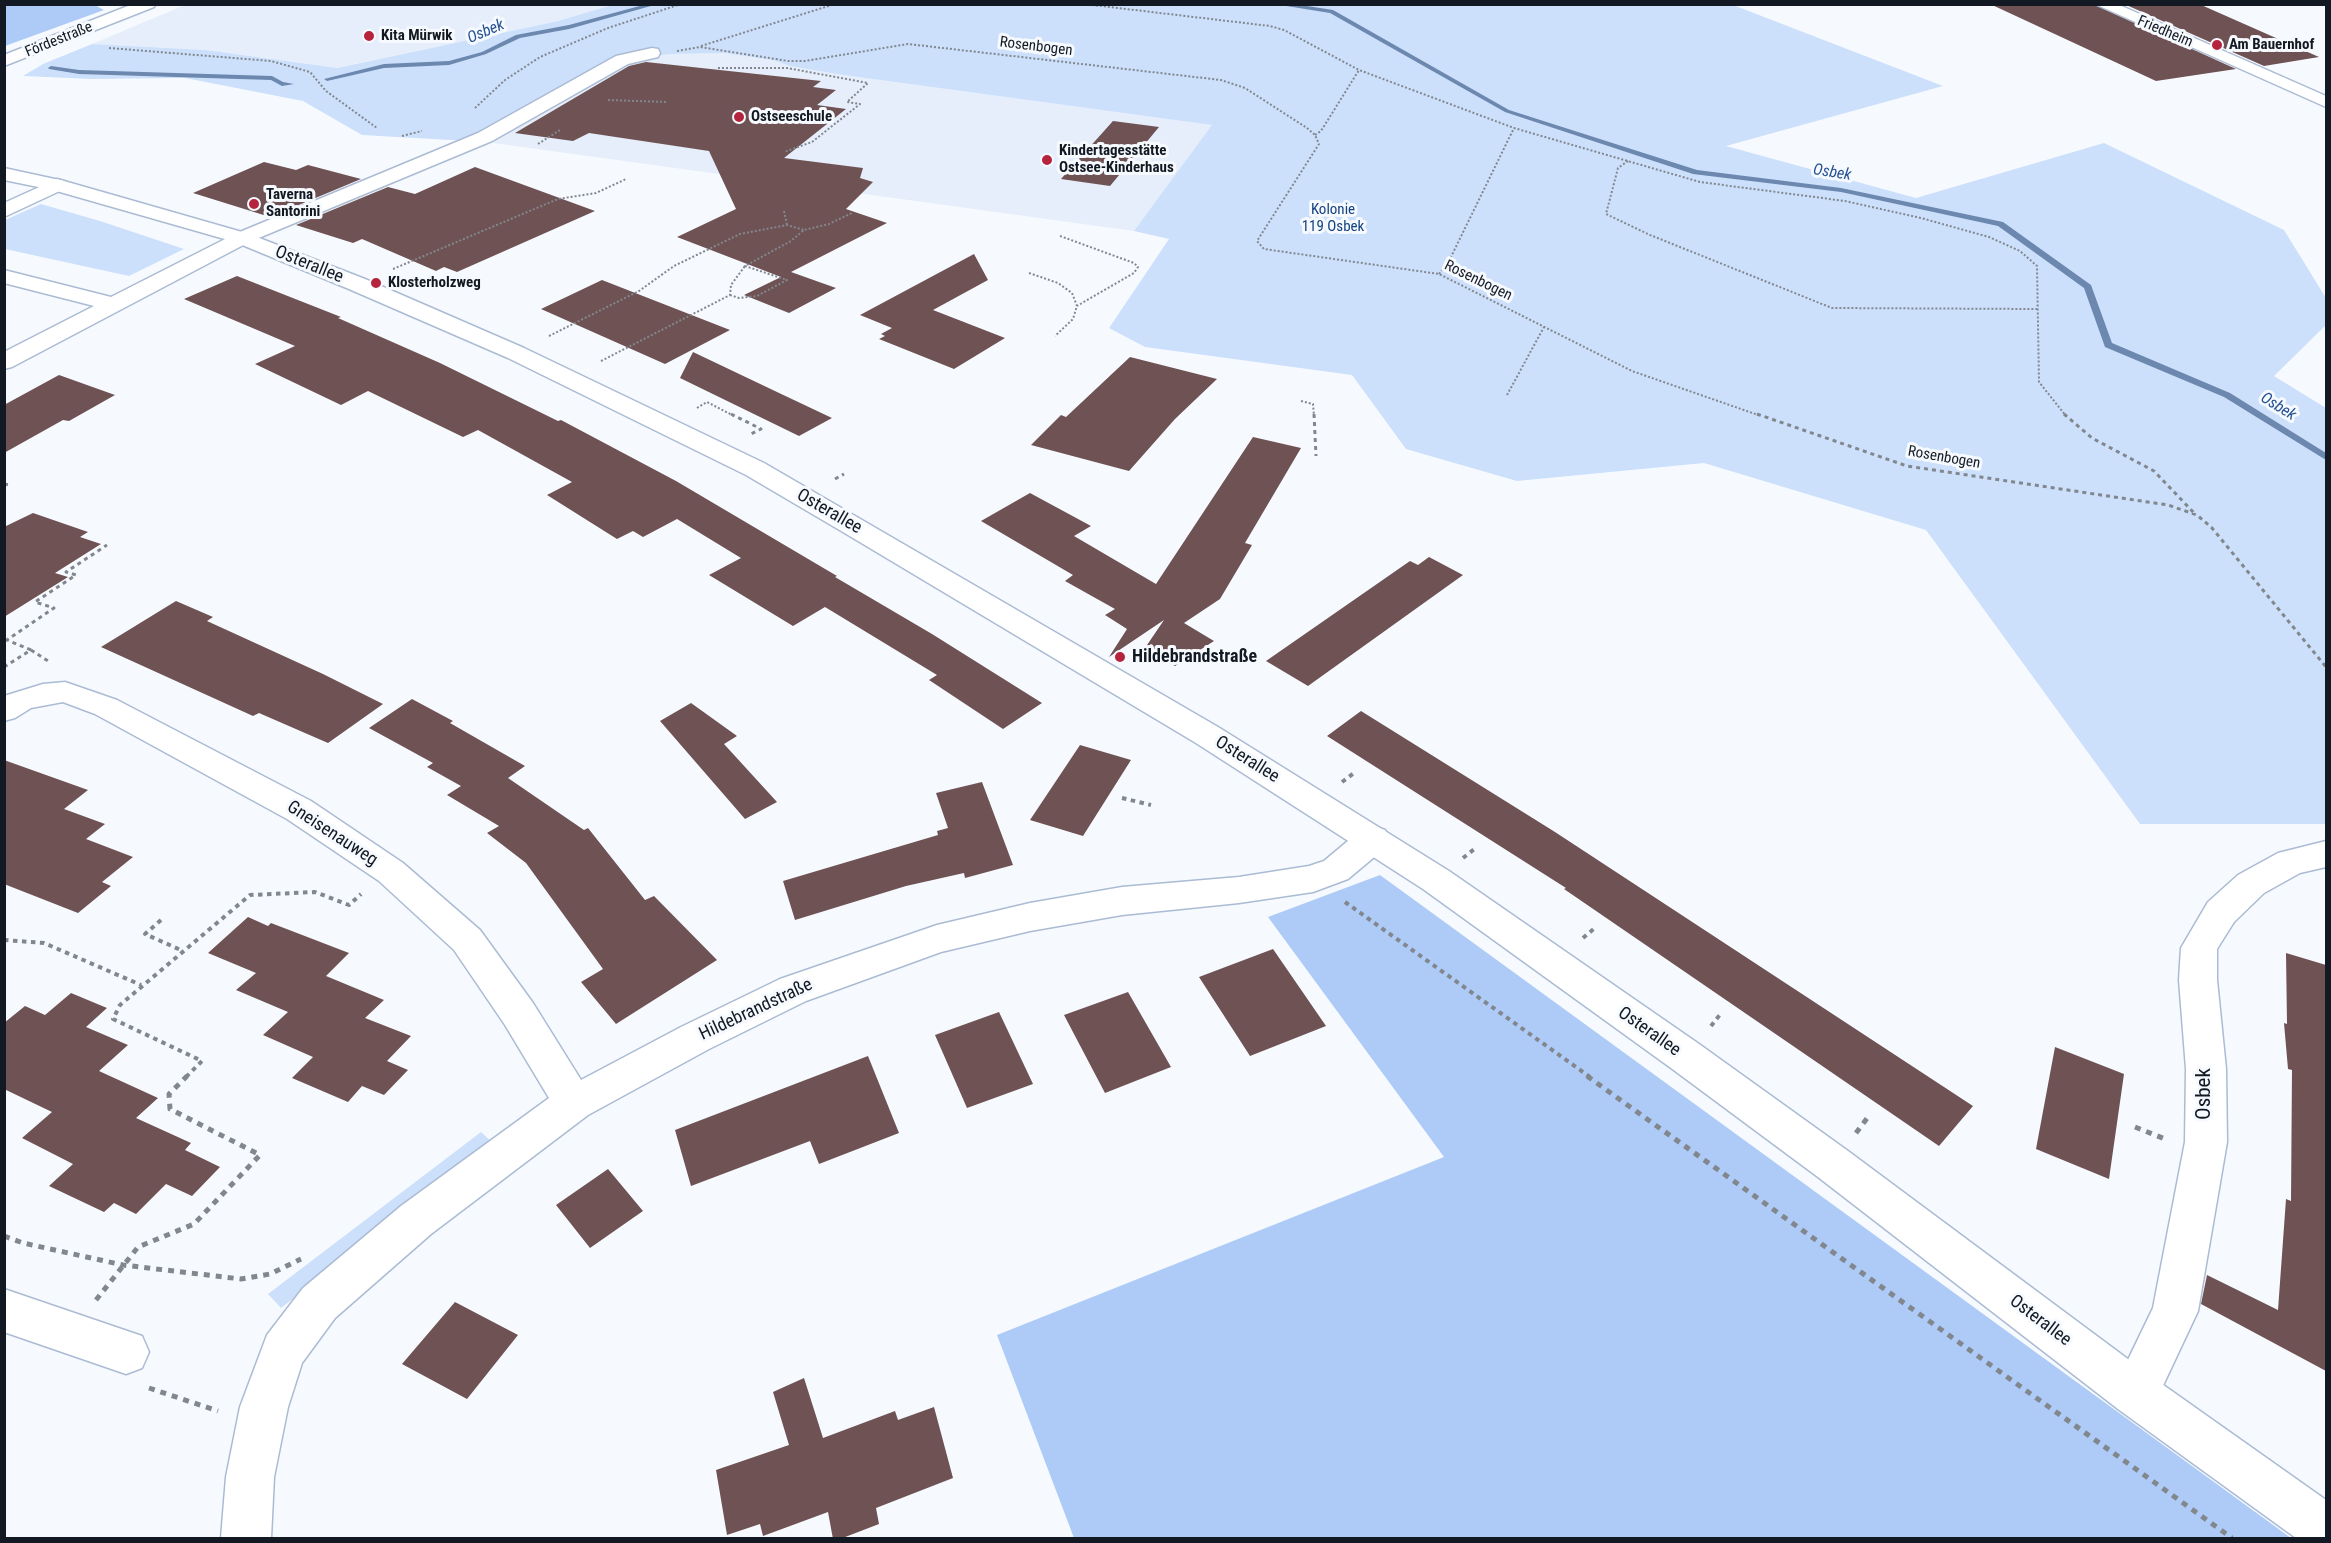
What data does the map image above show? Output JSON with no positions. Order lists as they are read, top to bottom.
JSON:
{
  "streets": {
    "street": [
      "Friedheim",
      "Fördestraße",
      "Osterallee",
      "Gneisenauweg",
      "Hildebrandstraße",
      "Osbek"
    ],
    "path": ["Rosenbogen"]
  },
  "crossings": [
    ["Osterallee", "Hildebrandstraße"],
    ["Osterallee", "Osbek"],
    ["Gneisenauweg", "Hildebrandstraße"]
  ],
  "water": ["Osbek"],
  "parks": ["Kolonie 119 Osbek"],
  "places": [
    "Kita Mürwik",
    "Am Bauernhof",
    "Ostseeschule",
    "Kindertagesstätte Ostsee-Kinderhaus",
    "Taverna Santorini",
    "Klosterholzweg",
    "Hildebrandstraße"
  ]
}
